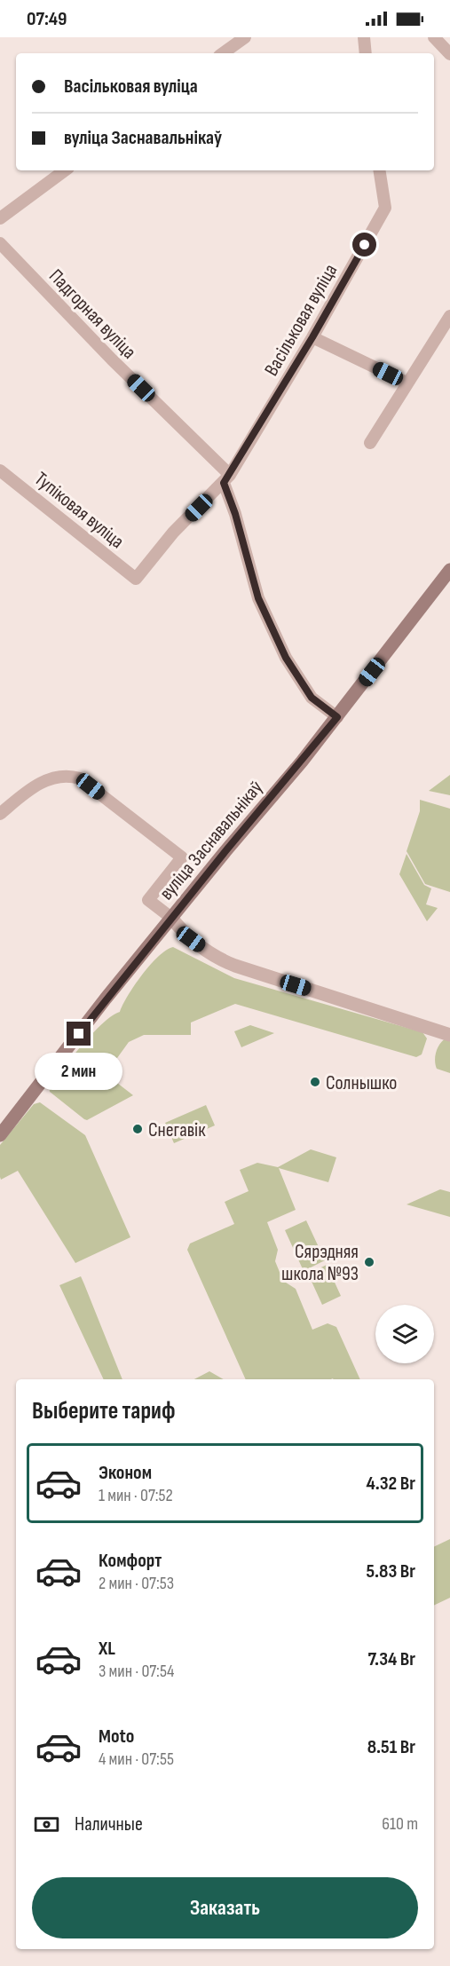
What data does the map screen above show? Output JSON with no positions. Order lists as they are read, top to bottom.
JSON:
{
  "streets": {
    "main road": ["вуліца Заснавальнікаў"],
    "street": ["Падгорная вуліца", "Васільковая вуліца", "Тупіковая вуліца"]
  },
  "crossings": [
    ["Падгорная вуліца", "Васільковая вуліца"],
    ["Васільковая вуліца", "Тупіковая вуліца"]
  ],
  "places": ["Солнышко", "Снегавік", "Сярэдняя школа №93"],
  "page": {
    "status": "07:49",
    "banner": ["Васільковая вуліца", "вуліца Заснавальнікаў"],
    "bubble": "2 мин",
    "heading": "Выберите тариф",
    "list": [
      {
        "name": "Эконом",
        "note": "1 мин · 07:52",
        "value": "4.32 Br"
      },
      {
        "name": "Комфорт",
        "note": "2 мин · 07:53",
        "value": "5.83 Br"
      },
      {
        "name": "XL",
        "note": "3 мин · 07:54",
        "value": "7.34 Br"
      },
      {
        "name": "Moto",
        "note": "4 мин · 07:55",
        "value": "8.51 Br"
      }
    ],
    "pay": ["Наличные", "610 m"],
    "buttons": "Заказать"
  }
}
